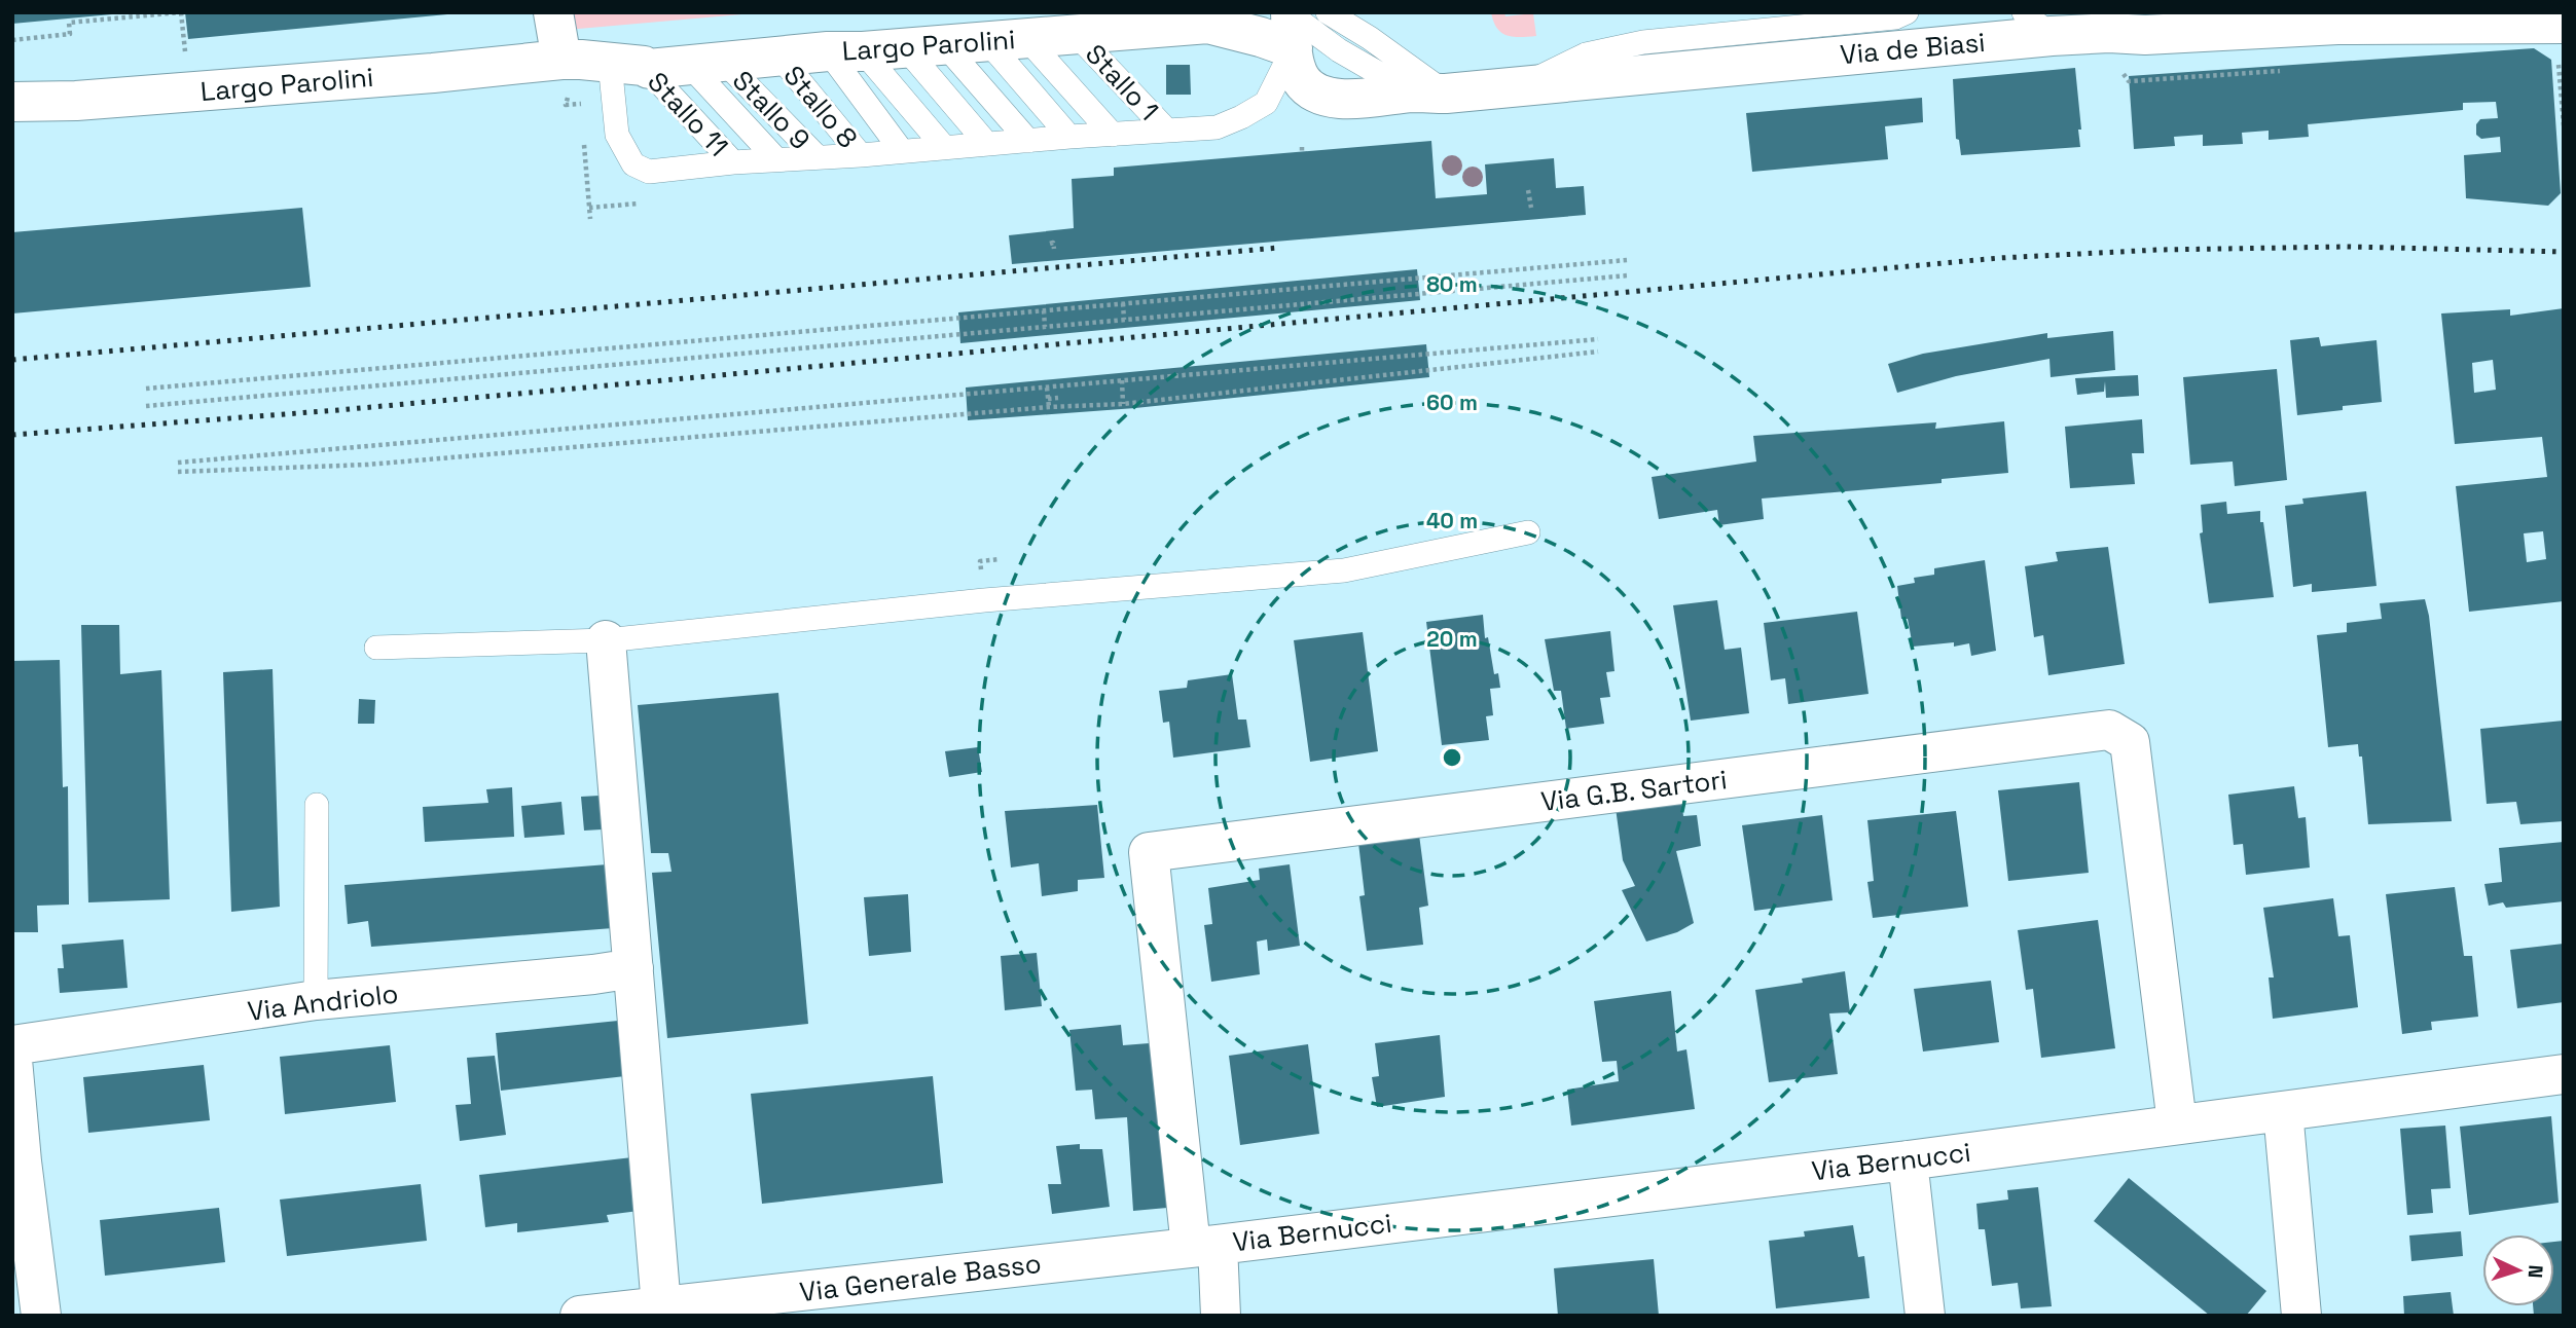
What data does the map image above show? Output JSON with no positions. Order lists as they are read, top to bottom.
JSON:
{
  "streets": {
    "street": [
      "Largo Parolini",
      "Via de Biasi",
      "Via G.B. Sartori",
      "Via Andriolo",
      "Via Bernucci",
      "Via Generale Basso"
    ],
    "lane": [
      "Stallo 1",
      "Stallo 8",
      "Stallo 9",
      "Stallo 11"
    ]
  },
  "crossings": [
    ["Largo Parolini", "Via de Biasi"],
    ["Largo Parolini", "Stallo 1"],
    ["Largo Parolini", "Stallo 8"],
    ["Largo Parolini", "Stallo 9"],
    ["Largo Parolini", "Stallo 11"],
    ["Via G.B. Sartori", "Via Bernucci"],
    ["Via G.B. Sartori", "Via Generale Basso"],
    ["Via Bernucci", "Via Generale Basso"]
  ],
  "north": "right",
  "rings": [
    "80 m",
    "60 m",
    "40 m",
    "20 m"
  ]
}
